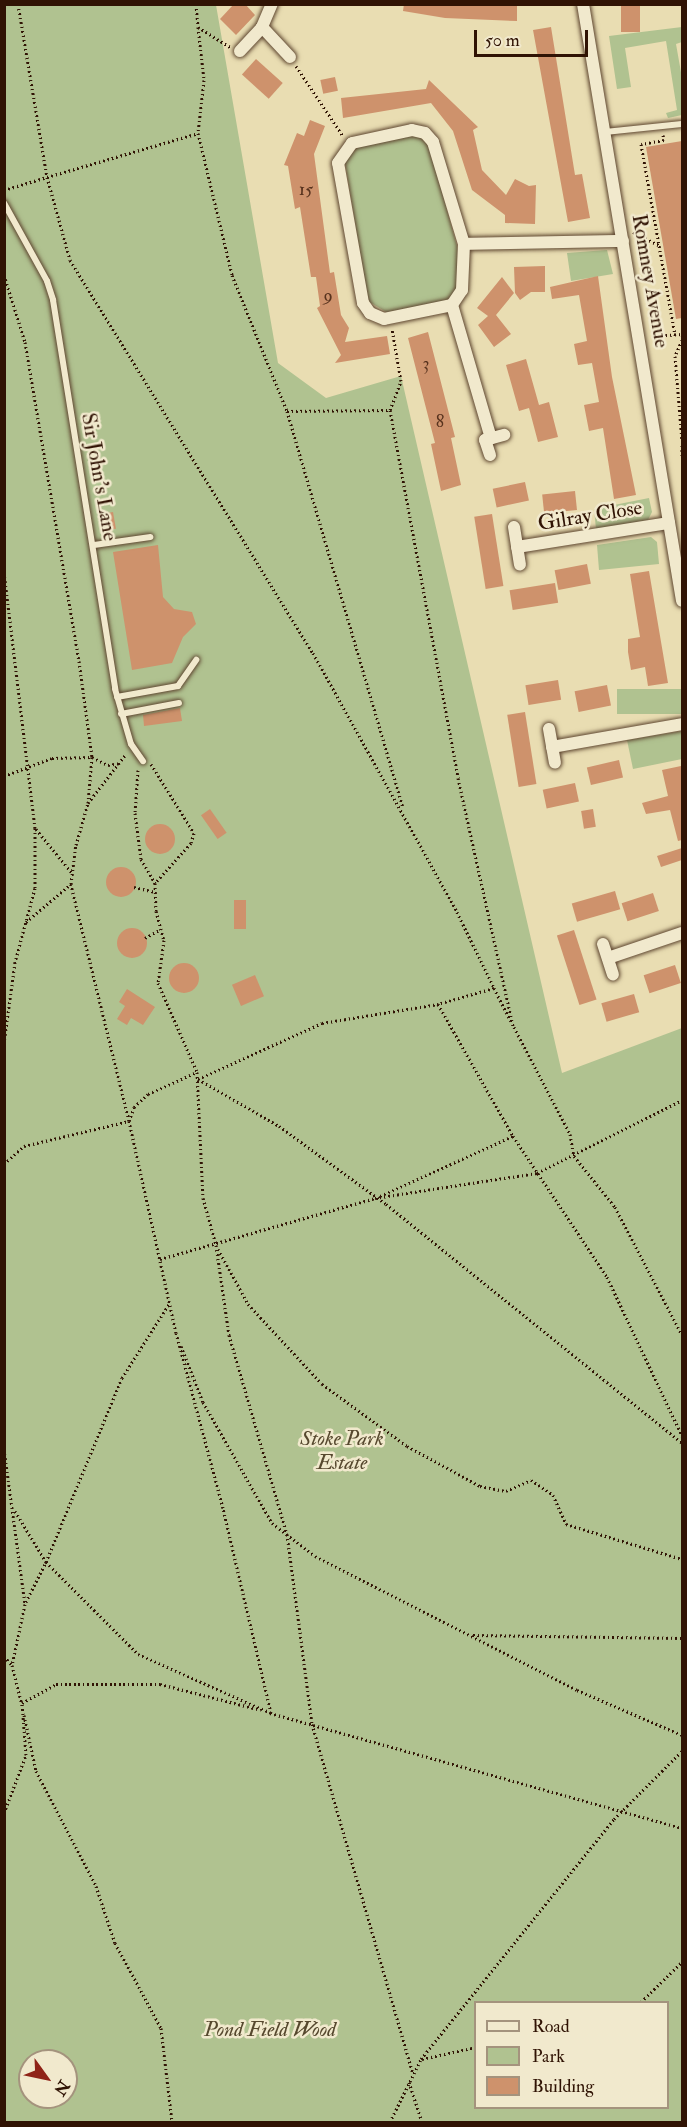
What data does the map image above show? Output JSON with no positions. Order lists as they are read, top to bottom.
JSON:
{
  "streets": {
    "street": ["Romney Avenue", "Gilray Close"],
    "lane": ["Sir John's Lane"]
  },
  "crossings": [
    ["Romney Avenue", "Gilray Close"]
  ],
  "parks": ["Stoke Park Estate", "Pond Field Wood"],
  "house_numbers": [
    "15",
    "9",
    "3",
    "8"
  ],
  "legend": ["Road", "Park", "Building"],
  "scale_bar": "50 m",
  "north": "bottom right"
}
